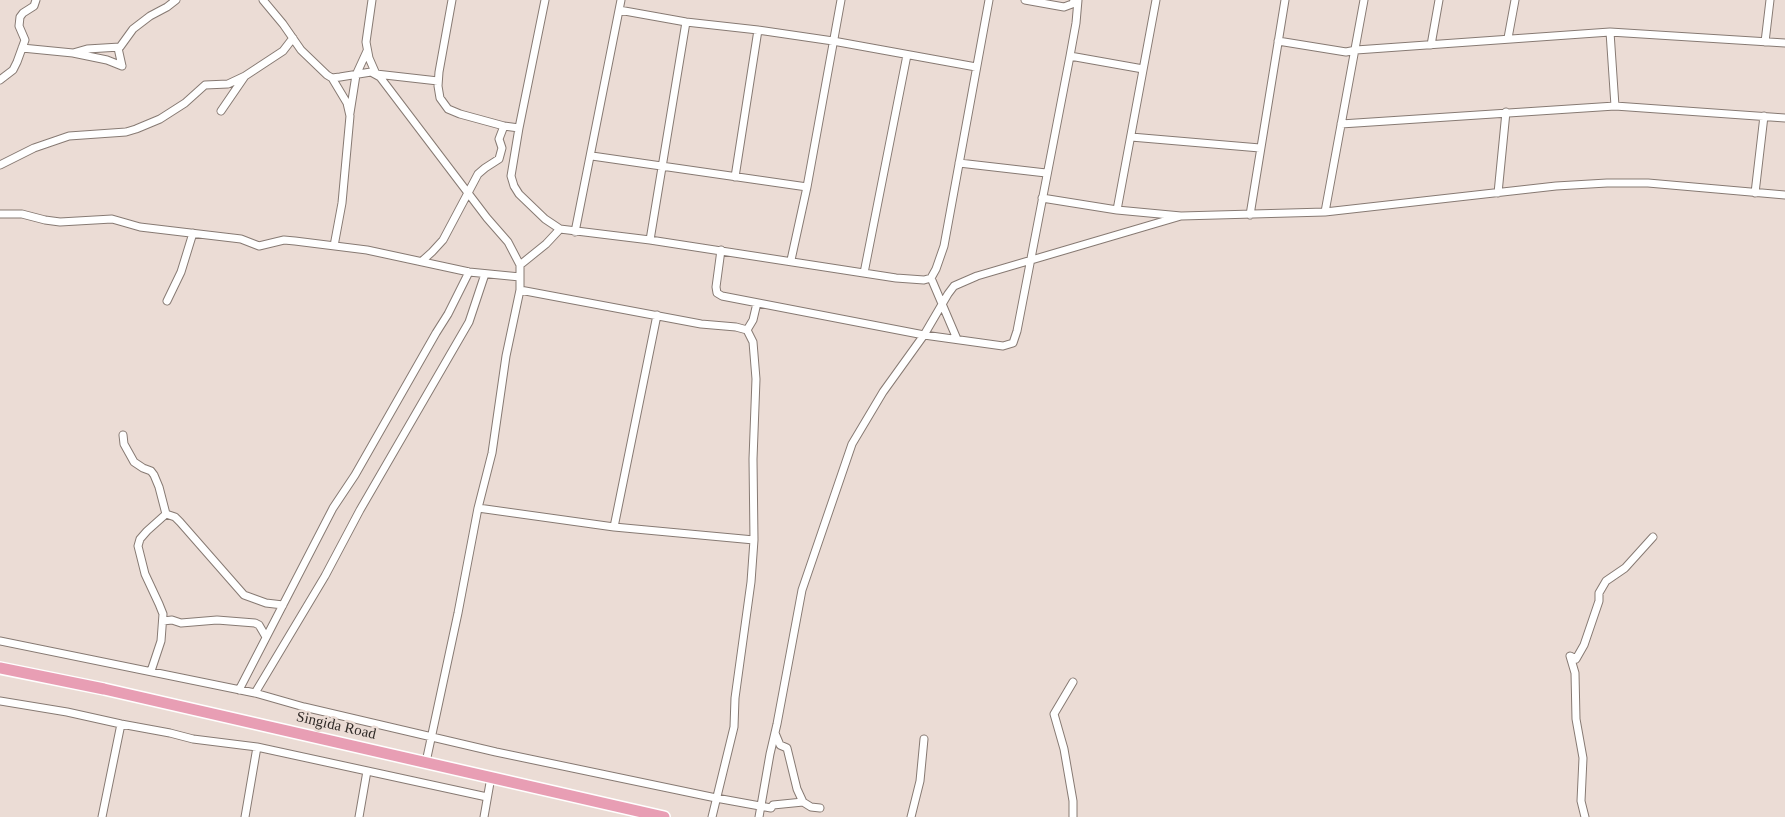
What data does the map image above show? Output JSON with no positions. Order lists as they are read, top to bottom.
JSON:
{
  "streets": {
    "highway": ["Singida Road"]
  }
}
